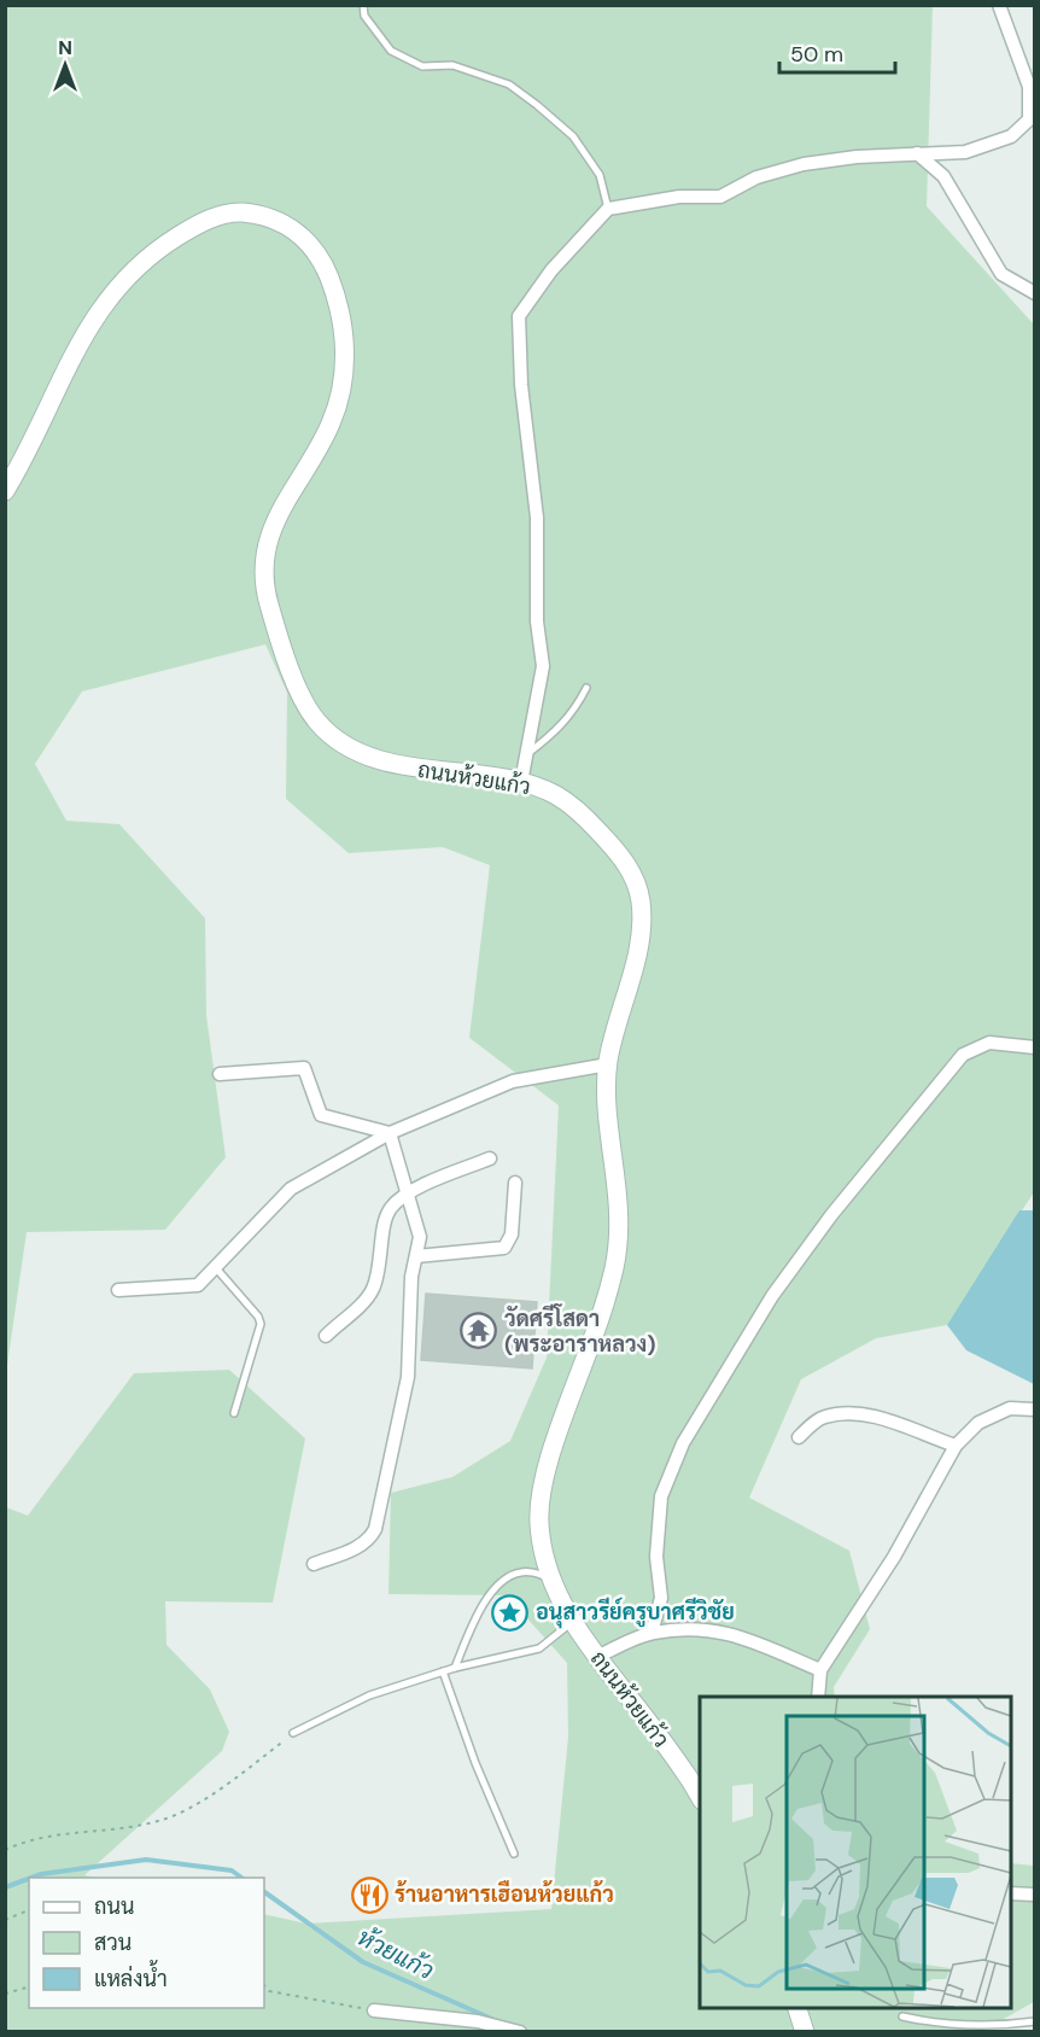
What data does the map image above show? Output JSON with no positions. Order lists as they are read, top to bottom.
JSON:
{
  "streets": {
    "main road": ["ถนนห้วยแก้ว"]
  },
  "water": ["ห้วยแก้ว"],
  "places": {
    "temple": ["วัดศรีโสดา (พระอาราหลวง)"],
    "place": ["อนุสาวรีย์ครูบาศรีวิชัย"],
    "restaurant": ["ร้านอาหารเฮือนห้วยแก้ว"]
  },
  "legend": ["ถนน", "สวน", "แหล่งน้ำ"],
  "scale_bar": "50 m",
  "north": "top"
}
